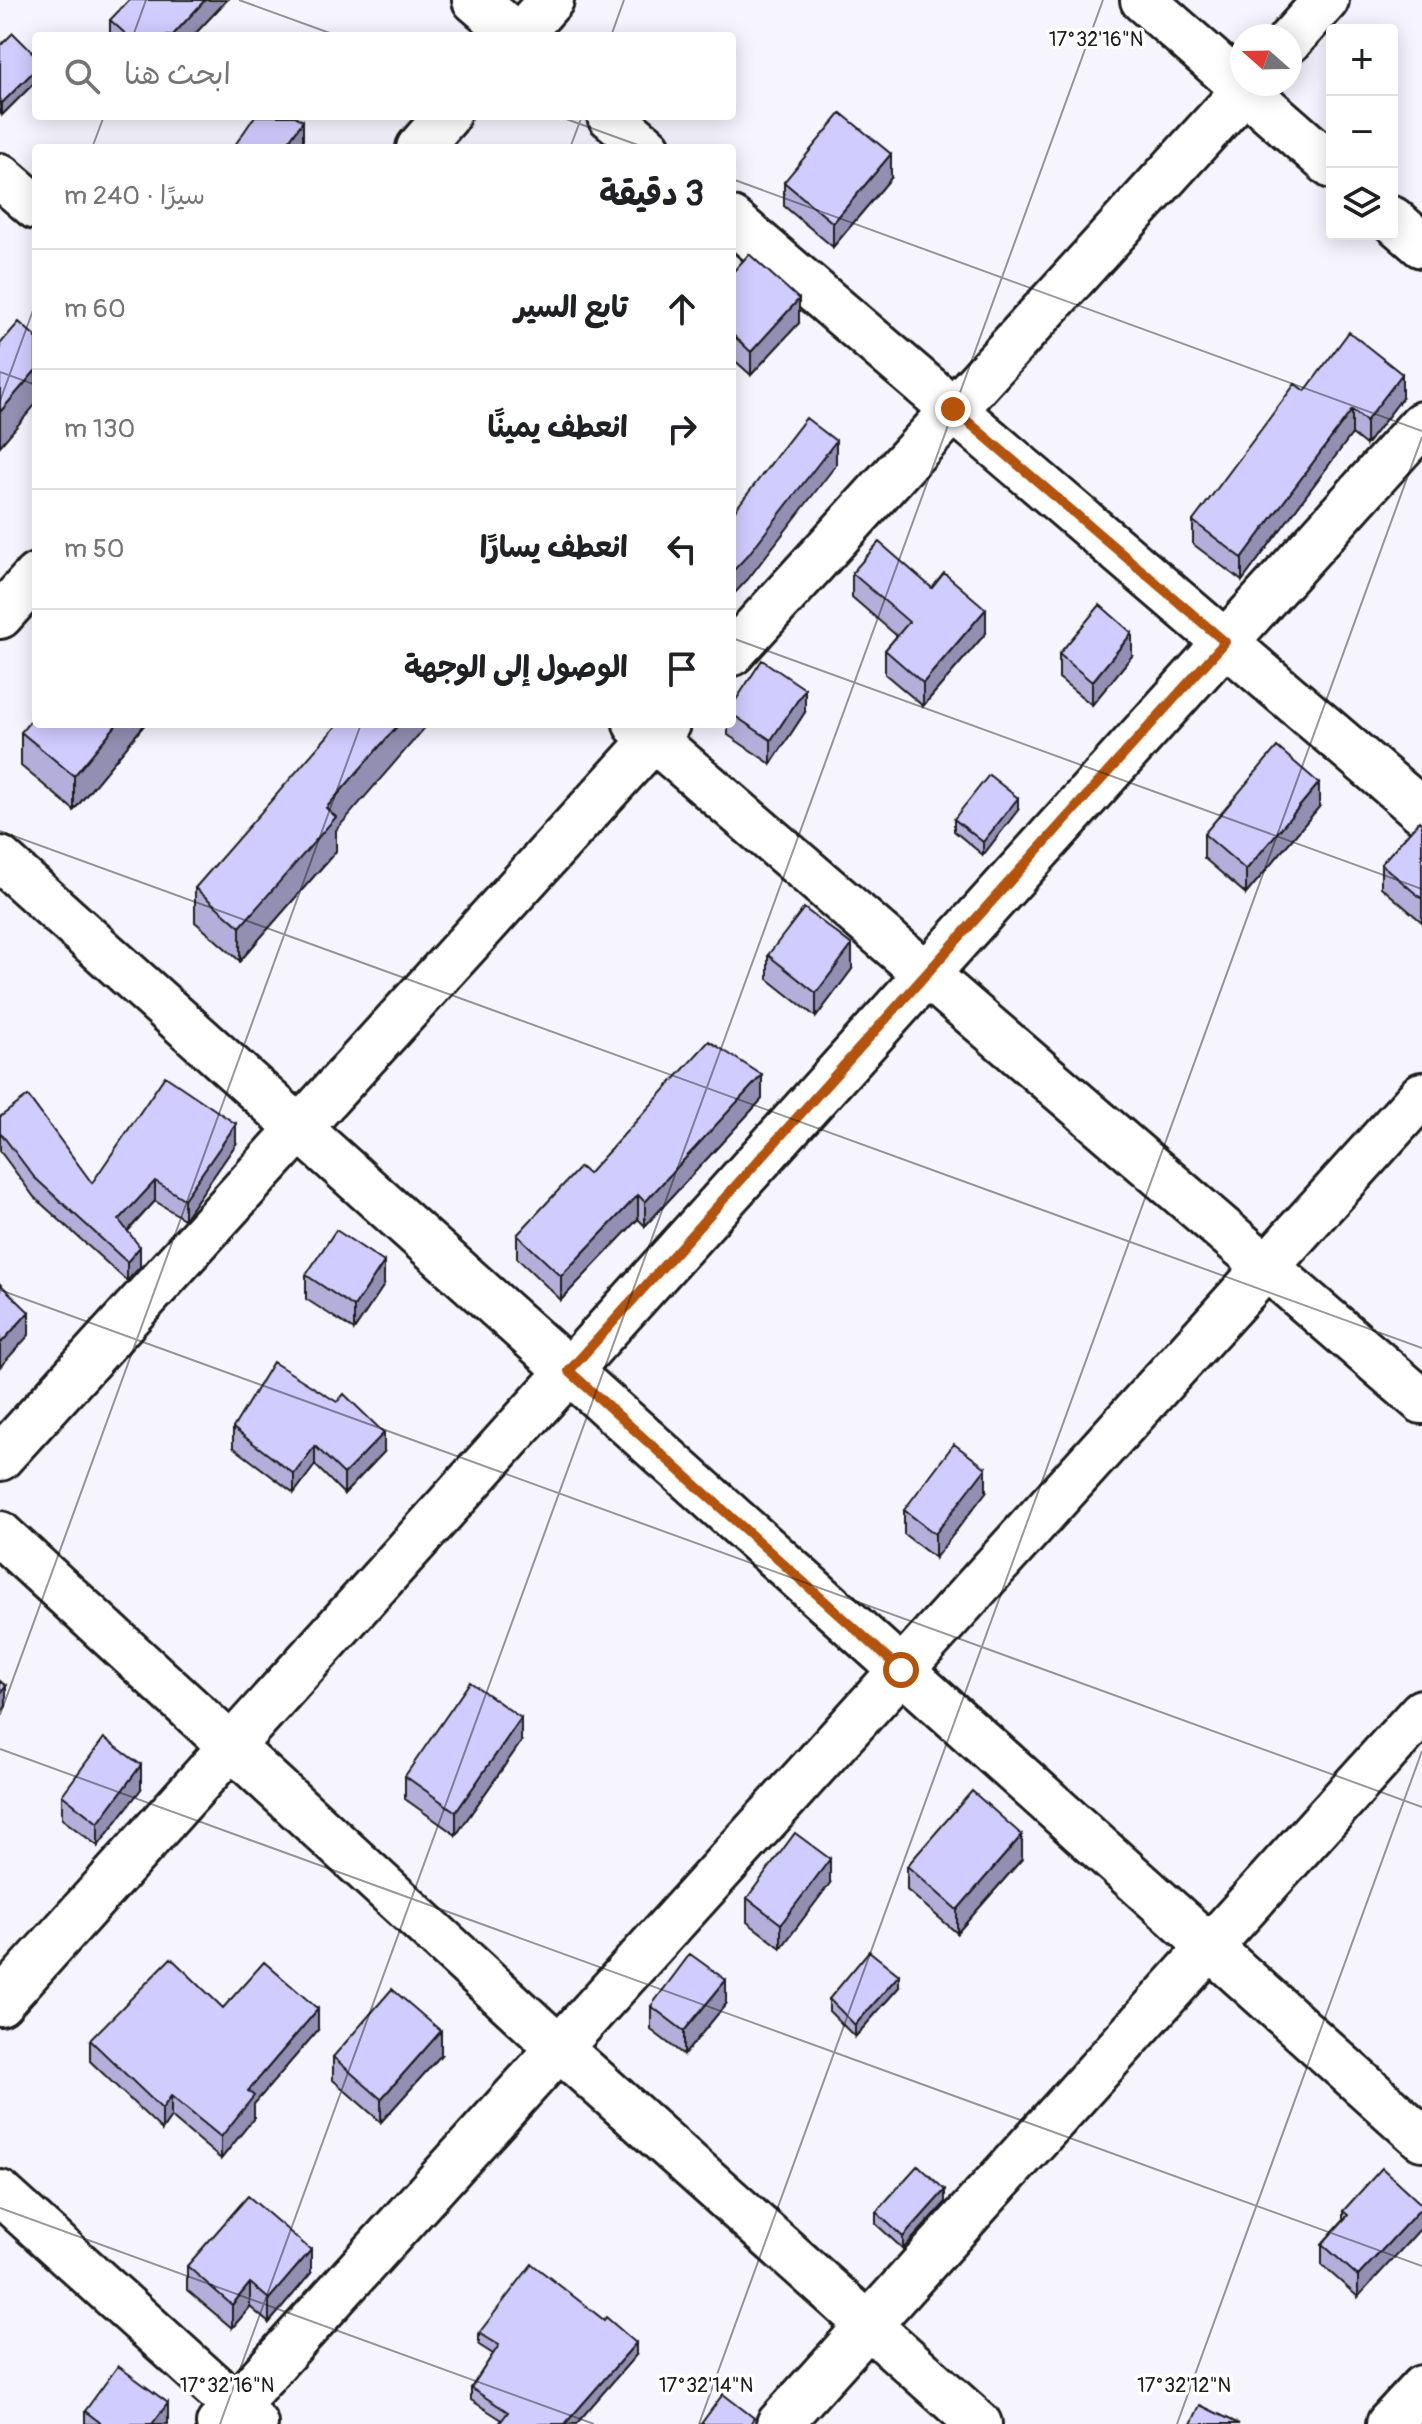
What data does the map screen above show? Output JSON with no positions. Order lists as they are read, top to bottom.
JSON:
{
  "north": "left",
  "page": {
    "map_buttons": ["+", "−"],
    "search": "ابحث هنا",
    "heading": ["3 دقيقة", "سيرًا · 240 m"],
    "list": [
      ["تابع السير", "60 m"],
      ["انعطف يمينًا", "130 m"],
      ["انعطف يسارًا", "50 m"],
      "الوصول إلى الوجهة"
    ]
  },
  "coordinates": ["17°32'16\"N", "17°32'14\"N", "17°32'12\"N"]
}
